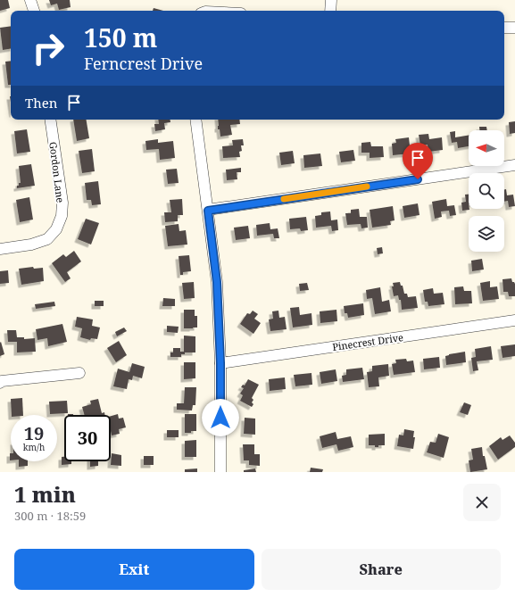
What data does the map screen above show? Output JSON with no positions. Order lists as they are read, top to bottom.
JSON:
{
  "streets": {
    "street": ["Gordon Lane", "Pinecrest Drive"]
  },
  "north": "left",
  "page": {
    "turn": ["150 m", "Ferncrest Drive"],
    "then": "Then",
    "speed": "19 km/h",
    "limit": "30",
    "heading": ["1 min", "300 m · 18:59"],
    "buttons": ["Exit", "Share"]
  }
}
